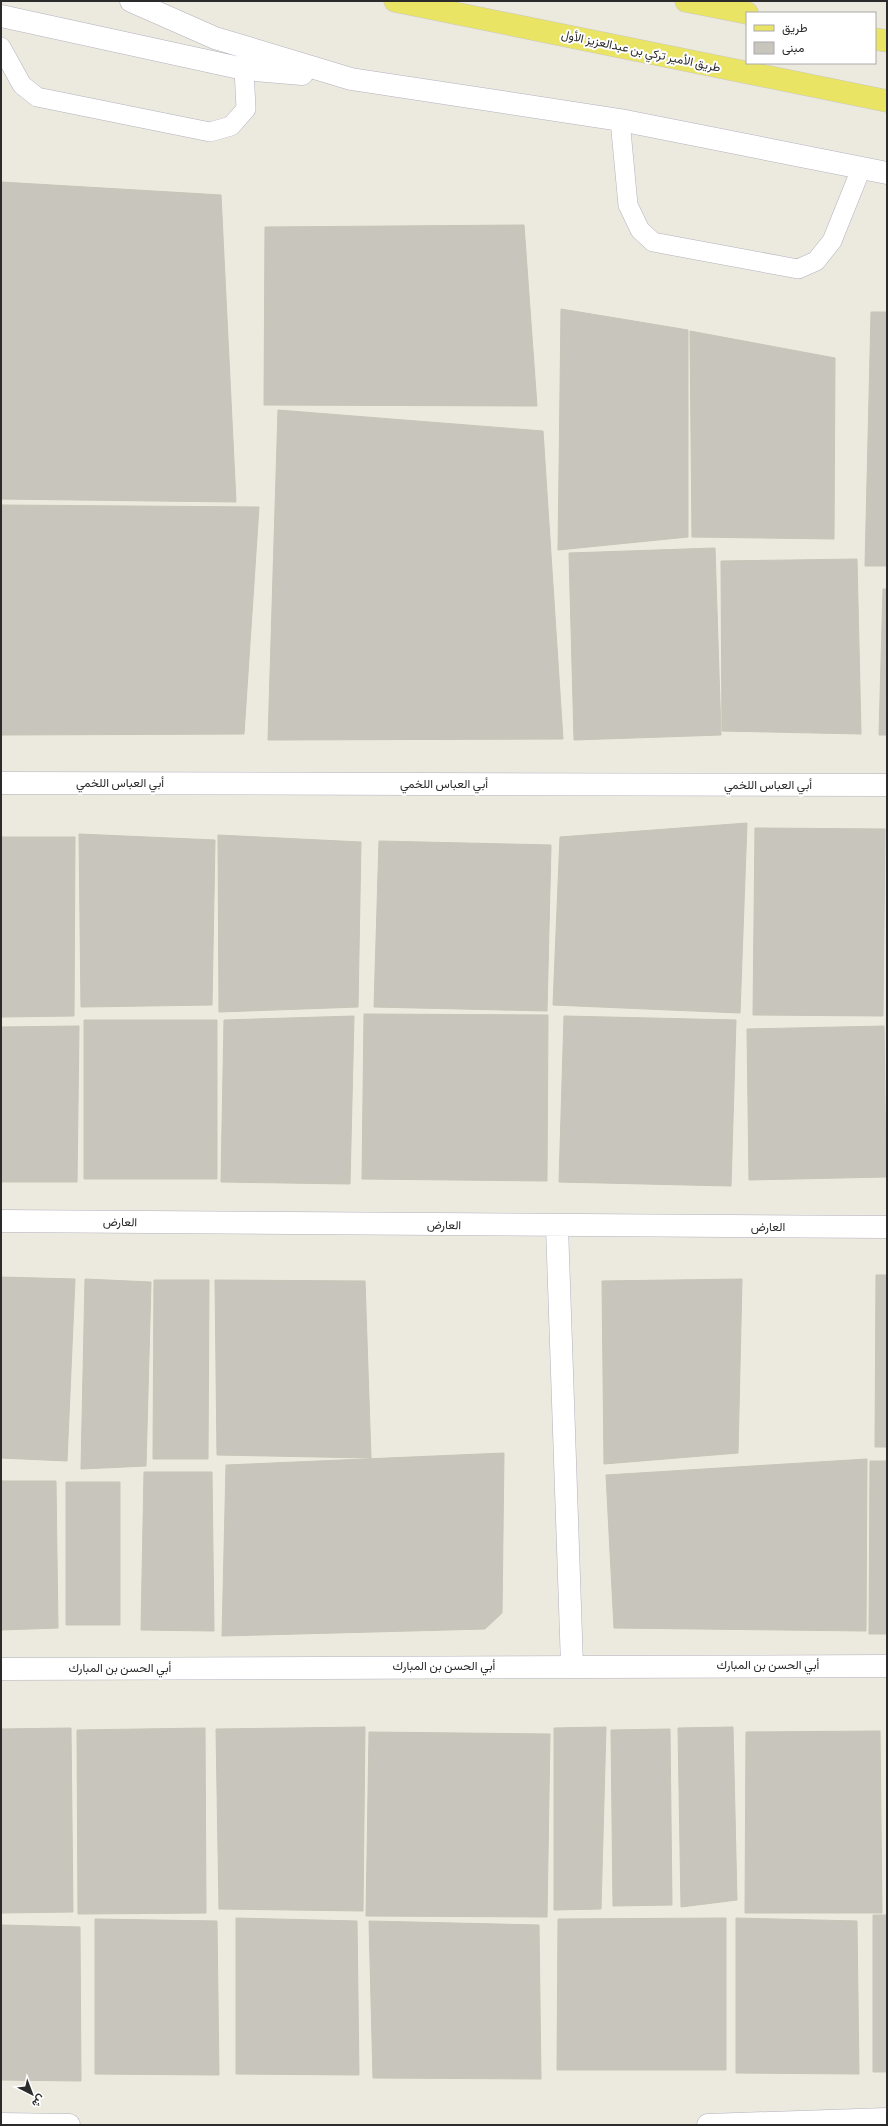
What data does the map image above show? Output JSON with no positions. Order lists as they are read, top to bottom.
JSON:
{
  "streets": {
    "main road": ["طريق الأمير تركي بن عبدالعزيز الأول"],
    "street": ["أبي العباس اللخمي", "العارض", "أبي الحسن بن المبارك"]
  },
  "legend": ["طريق", "مبنى"],
  "north": "bottom right"
}
